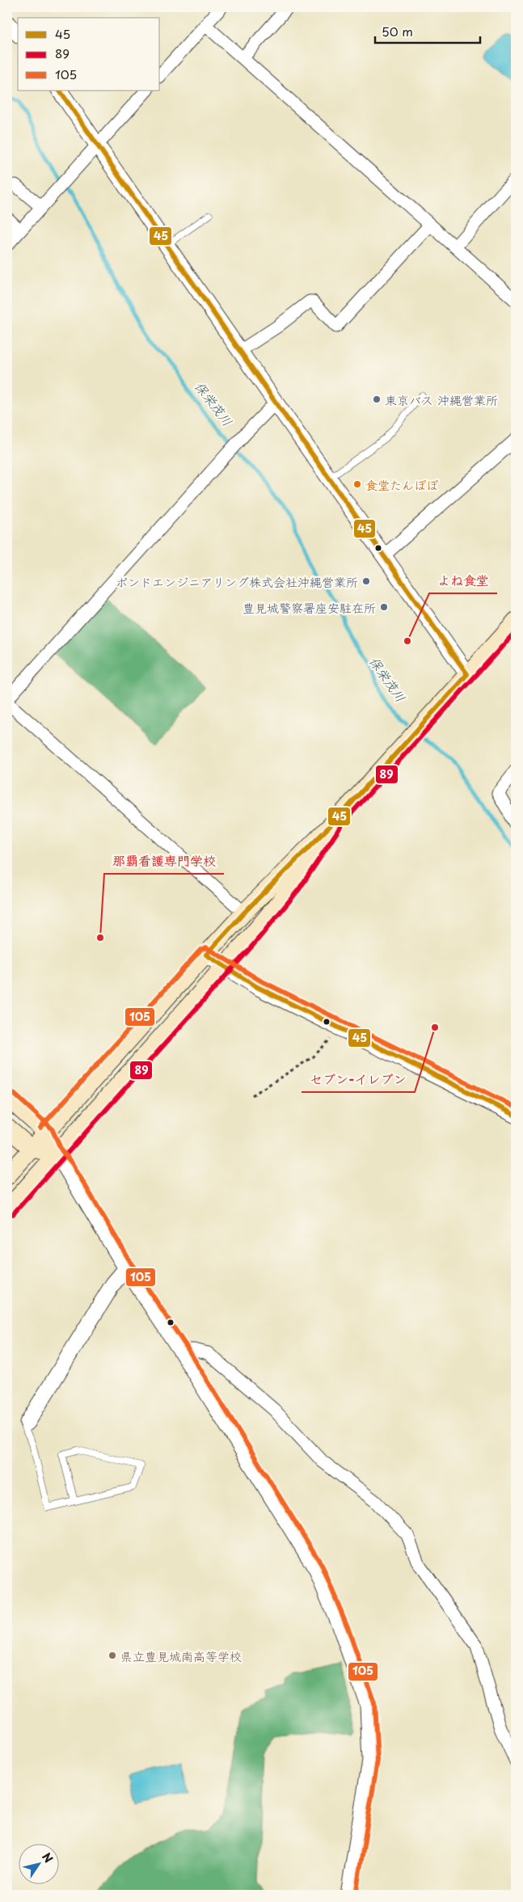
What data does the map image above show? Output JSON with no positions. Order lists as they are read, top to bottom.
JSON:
{
  "water": ["保栄茂川"],
  "places": [
    "東京バス 沖縄営業所",
    "食堂たんぽぽ",
    "ボンドエンジニアリング株式会社沖縄営業所",
    "豊見城警察署座安駐在所",
    "よね食堂",
    "那覇看護専門学校",
    "セブン-イレブン",
    "県立豊見城南高等学校"
  ],
  "lines": ["transit line 45", "transit line 89", "transit line 105"],
  "legend": ["45", "89", "105"],
  "scale_bar": "50 m",
  "north": "top right"
}
